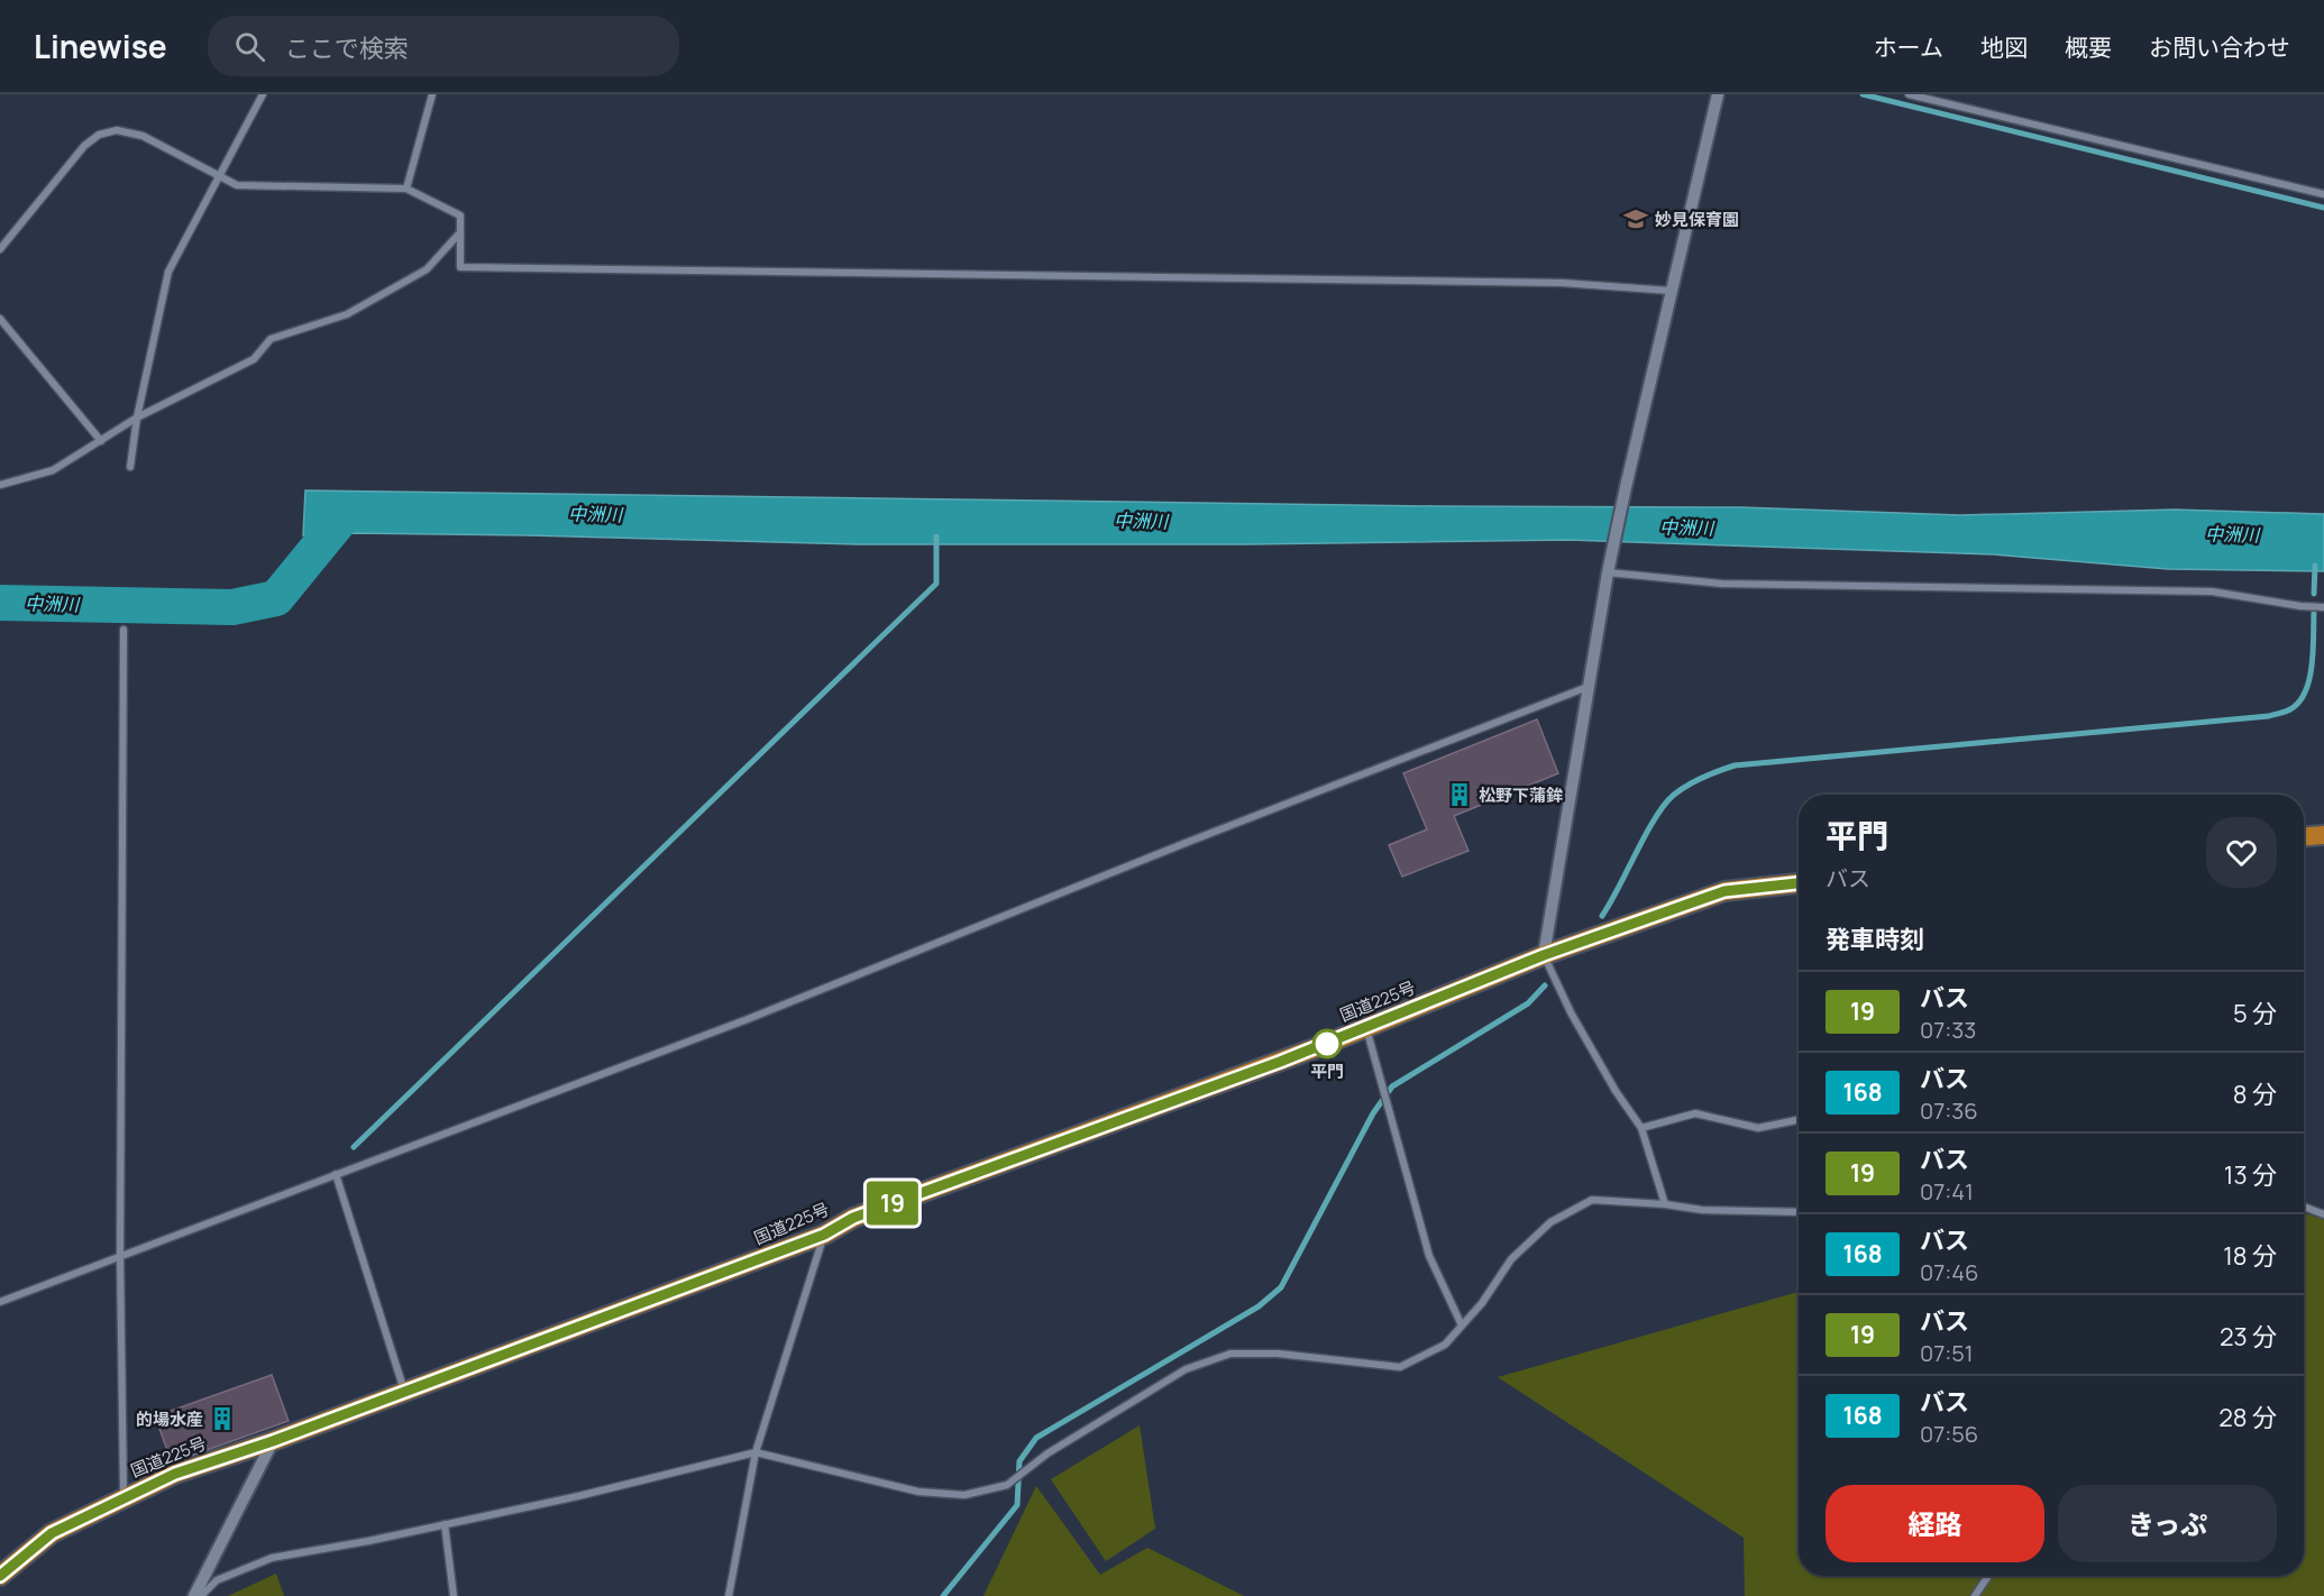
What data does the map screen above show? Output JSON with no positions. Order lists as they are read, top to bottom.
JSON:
{
  "streets": {
    "highway": ["国道225号"]
  },
  "water": ["中洲川"],
  "places": {
    "school or university": ["妙見保育園"],
    "building": ["松野下蒲鉾", "的場水産"],
    "other": ["平門"]
  },
  "lines": ["bus line 19"],
  "page": {
    "header": "Linewise",
    "search": "ここで検索",
    "nav": [
      "ホーム",
      "地図",
      "概要",
      "お問い合わせ"
    ],
    "on_map": "19",
    "heading": [
      ["平門", "バス"],
      "発車時刻"
    ],
    "list": [
      {
        "mark": "19",
        "name": "バス",
        "note": "07:33",
        "value": "5 分"
      },
      {
        "mark": "168",
        "name": "バス",
        "note": "07:36",
        "value": "8 分"
      },
      {
        "mark": "19",
        "name": "バス",
        "note": "07:41",
        "value": "13 分"
      },
      {
        "mark": "168",
        "name": "バス",
        "note": "07:46",
        "value": "18 分"
      },
      {
        "mark": "19",
        "name": "バス",
        "note": "07:51",
        "value": "23 分"
      },
      {
        "mark": "168",
        "name": "バス",
        "note": "07:56",
        "value": "28 分"
      }
    ],
    "buttons": ["経路", "きっぷ"]
  }
}
